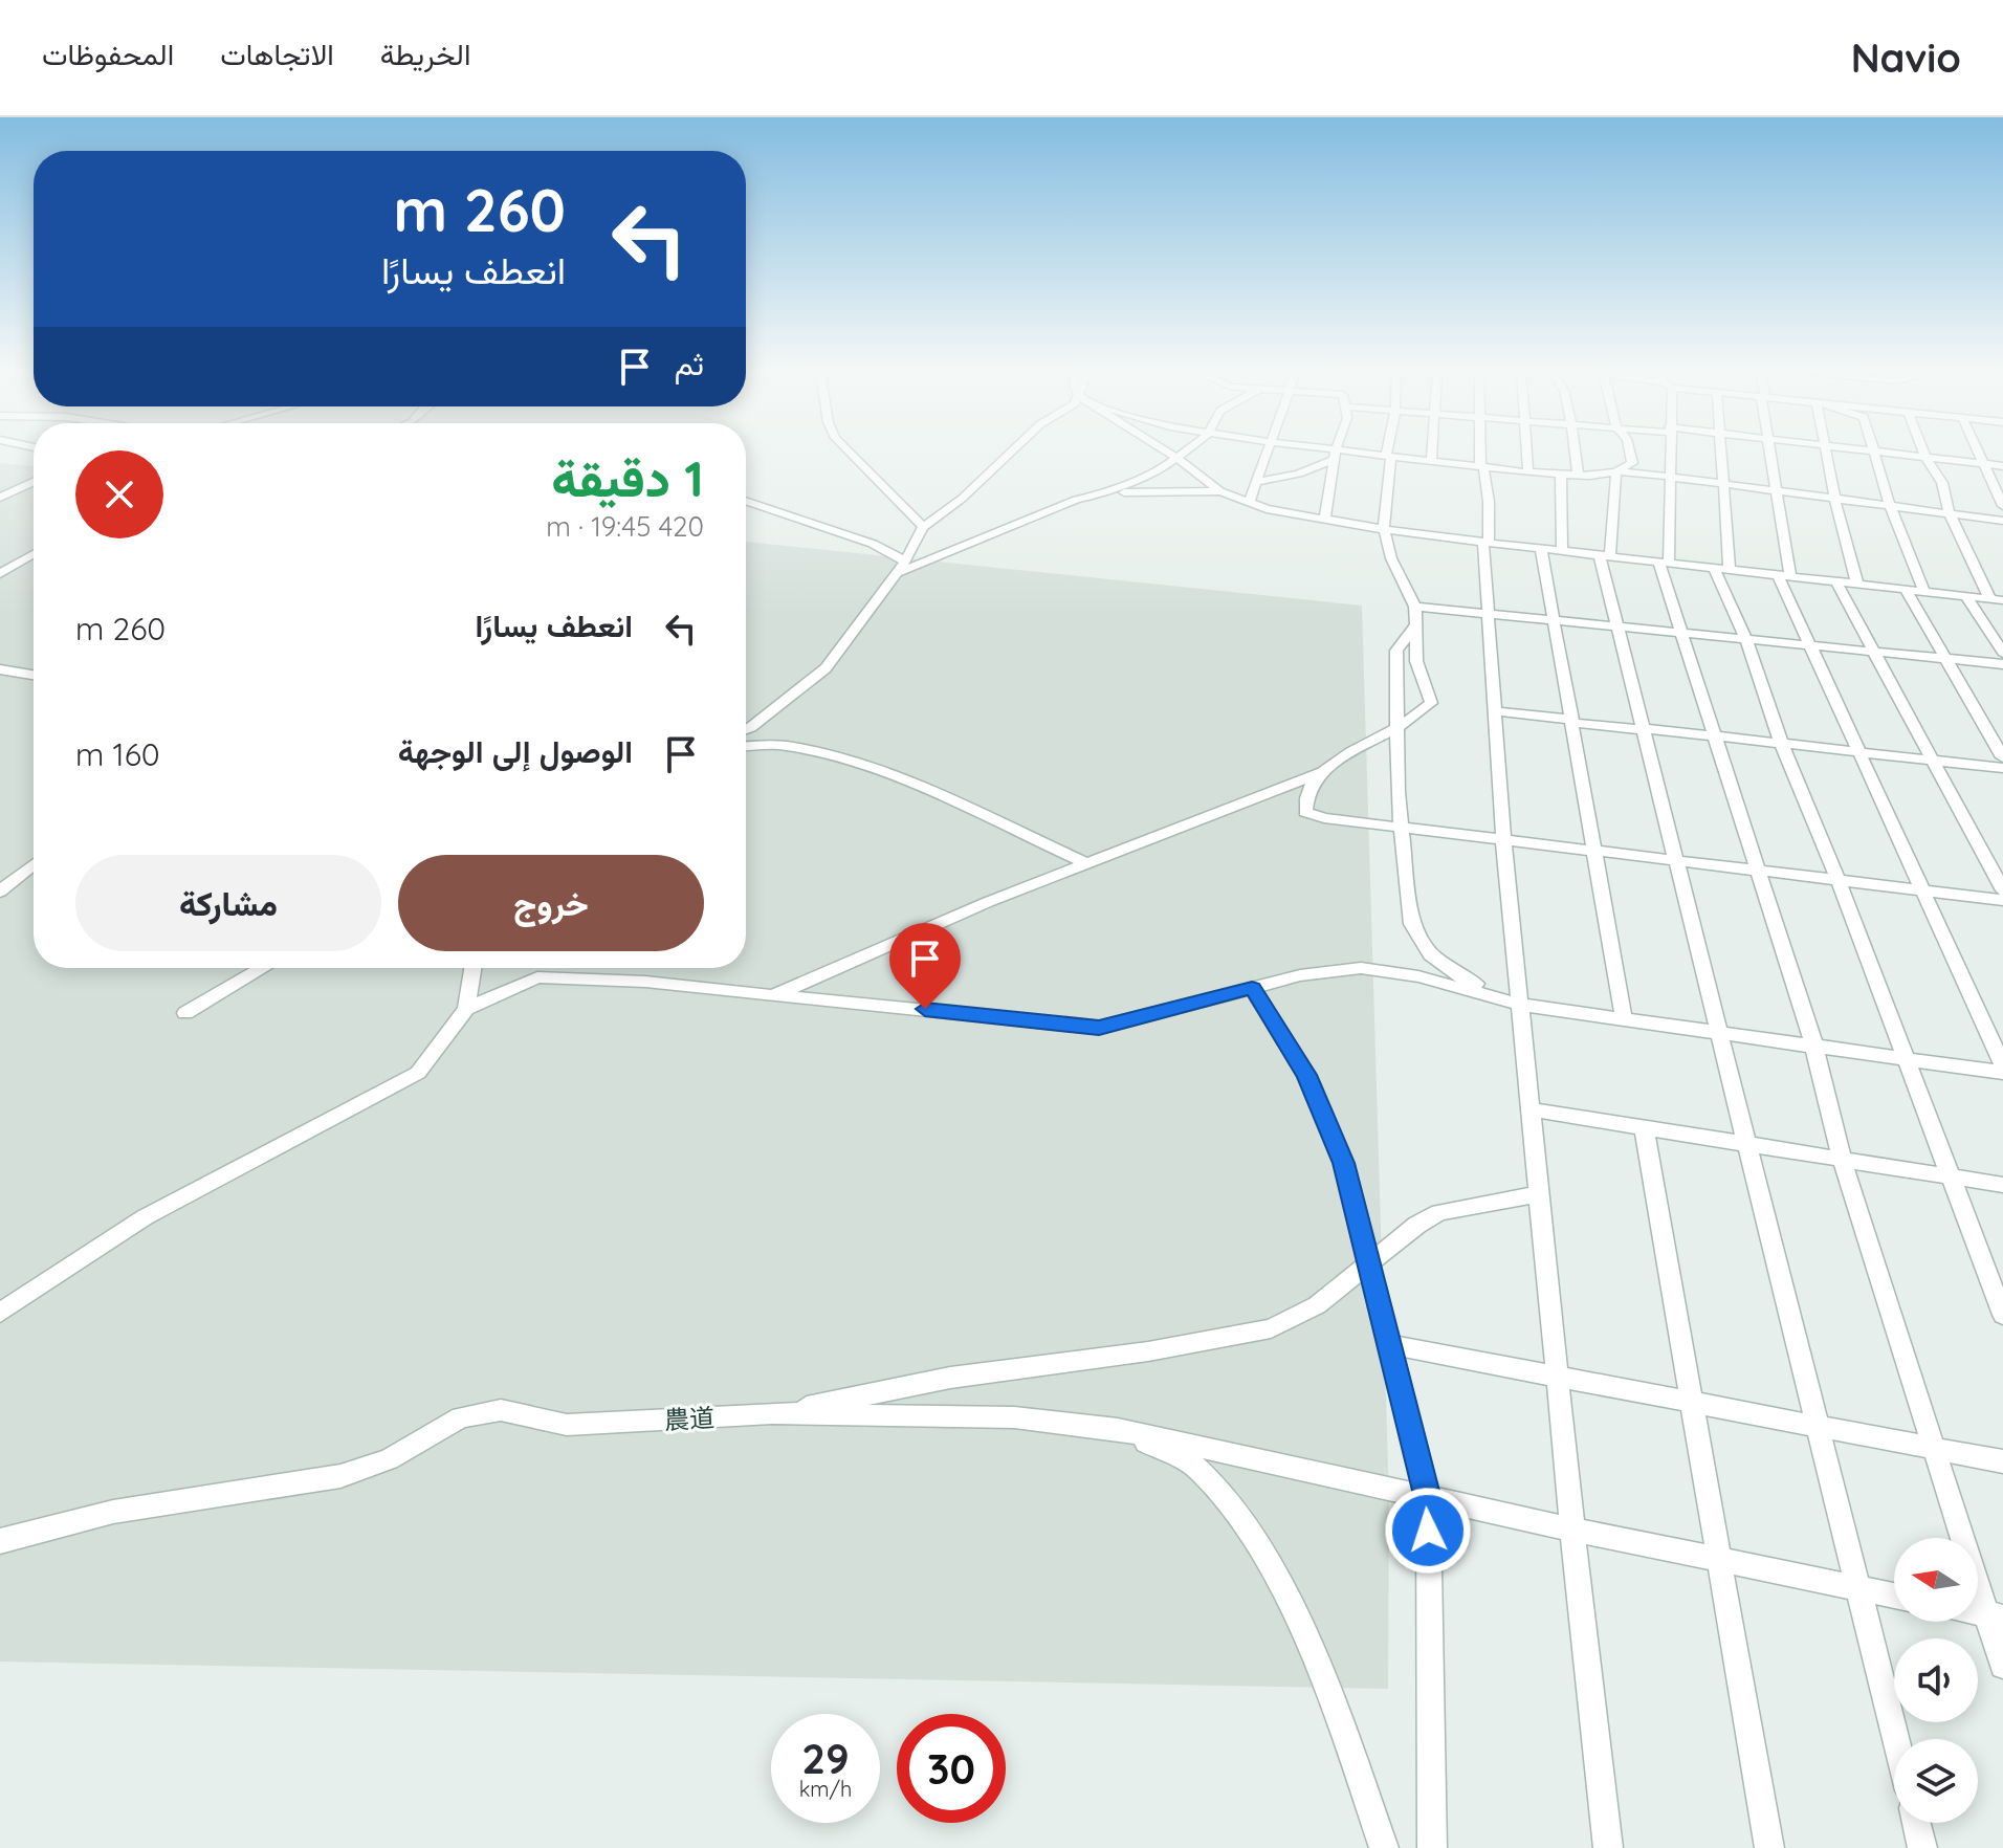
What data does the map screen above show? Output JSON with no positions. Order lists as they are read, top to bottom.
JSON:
{
  "streets": {
    "street": ["農道"]
  },
  "north": "left",
  "page": {
    "header": "Navio",
    "nav": ["الخريطة", "الاتجاهات", "المحفوظات"],
    "turn": ["260 m", "انعطف يسارًا"],
    "then": "ثم",
    "heading": ["1 دقيقة", "420 m · 19:45"],
    "list": [
      {
        "name": "انعطف يسارًا",
        "value": "260 m"
      },
      {
        "name": "الوصول إلى الوجهة",
        "value": "160 m"
      }
    ],
    "buttons": ["خروج", "مشاركة"],
    "speed": "29 km/h",
    "limit": "30"
  }
}
